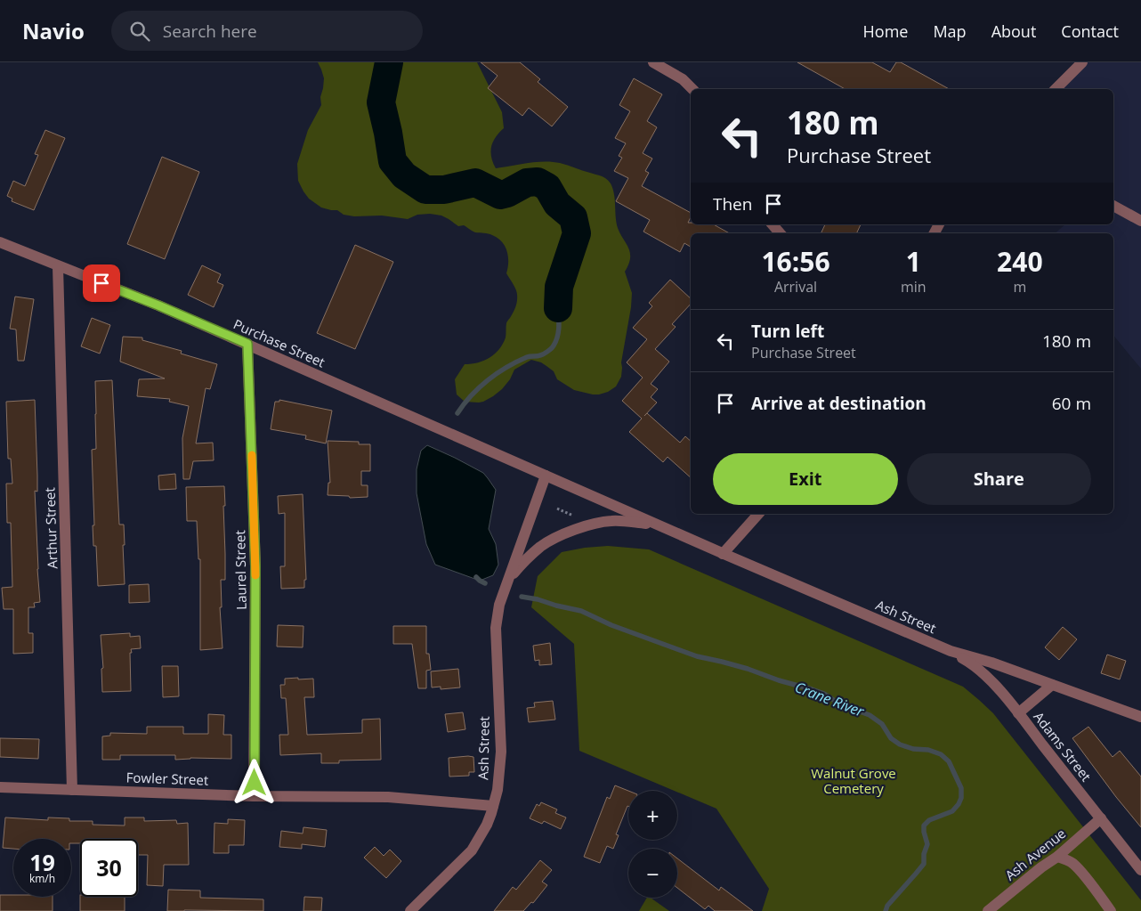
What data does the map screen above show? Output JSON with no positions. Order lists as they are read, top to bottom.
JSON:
{
  "streets": {
    "street": [
      "Purchase Street",
      "Arthur Street",
      "Laurel Street",
      "Ash Street",
      "Adams Street",
      "Fowler Street",
      "Ash Avenue"
    ]
  },
  "crossings": [
    ["Purchase Street", "Arthur Street"],
    ["Purchase Street", "Laurel Street"],
    ["Purchase Street", "Ash Street"],
    ["Arthur Street", "Fowler Street"],
    ["Laurel Street", "Fowler Street"],
    ["Ash Street", "Adams Street"],
    ["Ash Street", "Fowler Street"],
    ["Adams Street", "Ash Avenue"]
  ],
  "water": ["Crane River"],
  "parks": ["Walnut Grove Cemetery"],
  "page": {
    "header": "Navio",
    "search": "Search here",
    "nav": [
      "Home",
      "Map",
      "About",
      "Contact"
    ],
    "turn": ["180 m", "Purchase Street"],
    "then": "Then",
    "eta": [
      "16:56",
      "Arrival",
      "1",
      "min",
      "240",
      "m"
    ],
    "list": [
      {
        "name": "Turn left",
        "note": "Purchase Street",
        "value": "180 m"
      },
      {
        "name": "Arrive at destination",
        "value": "60 m"
      }
    ],
    "buttons": ["Exit", "Share"],
    "map_buttons": ["+", "−"],
    "speed": "19 km/h",
    "limit": "30"
  }
}
